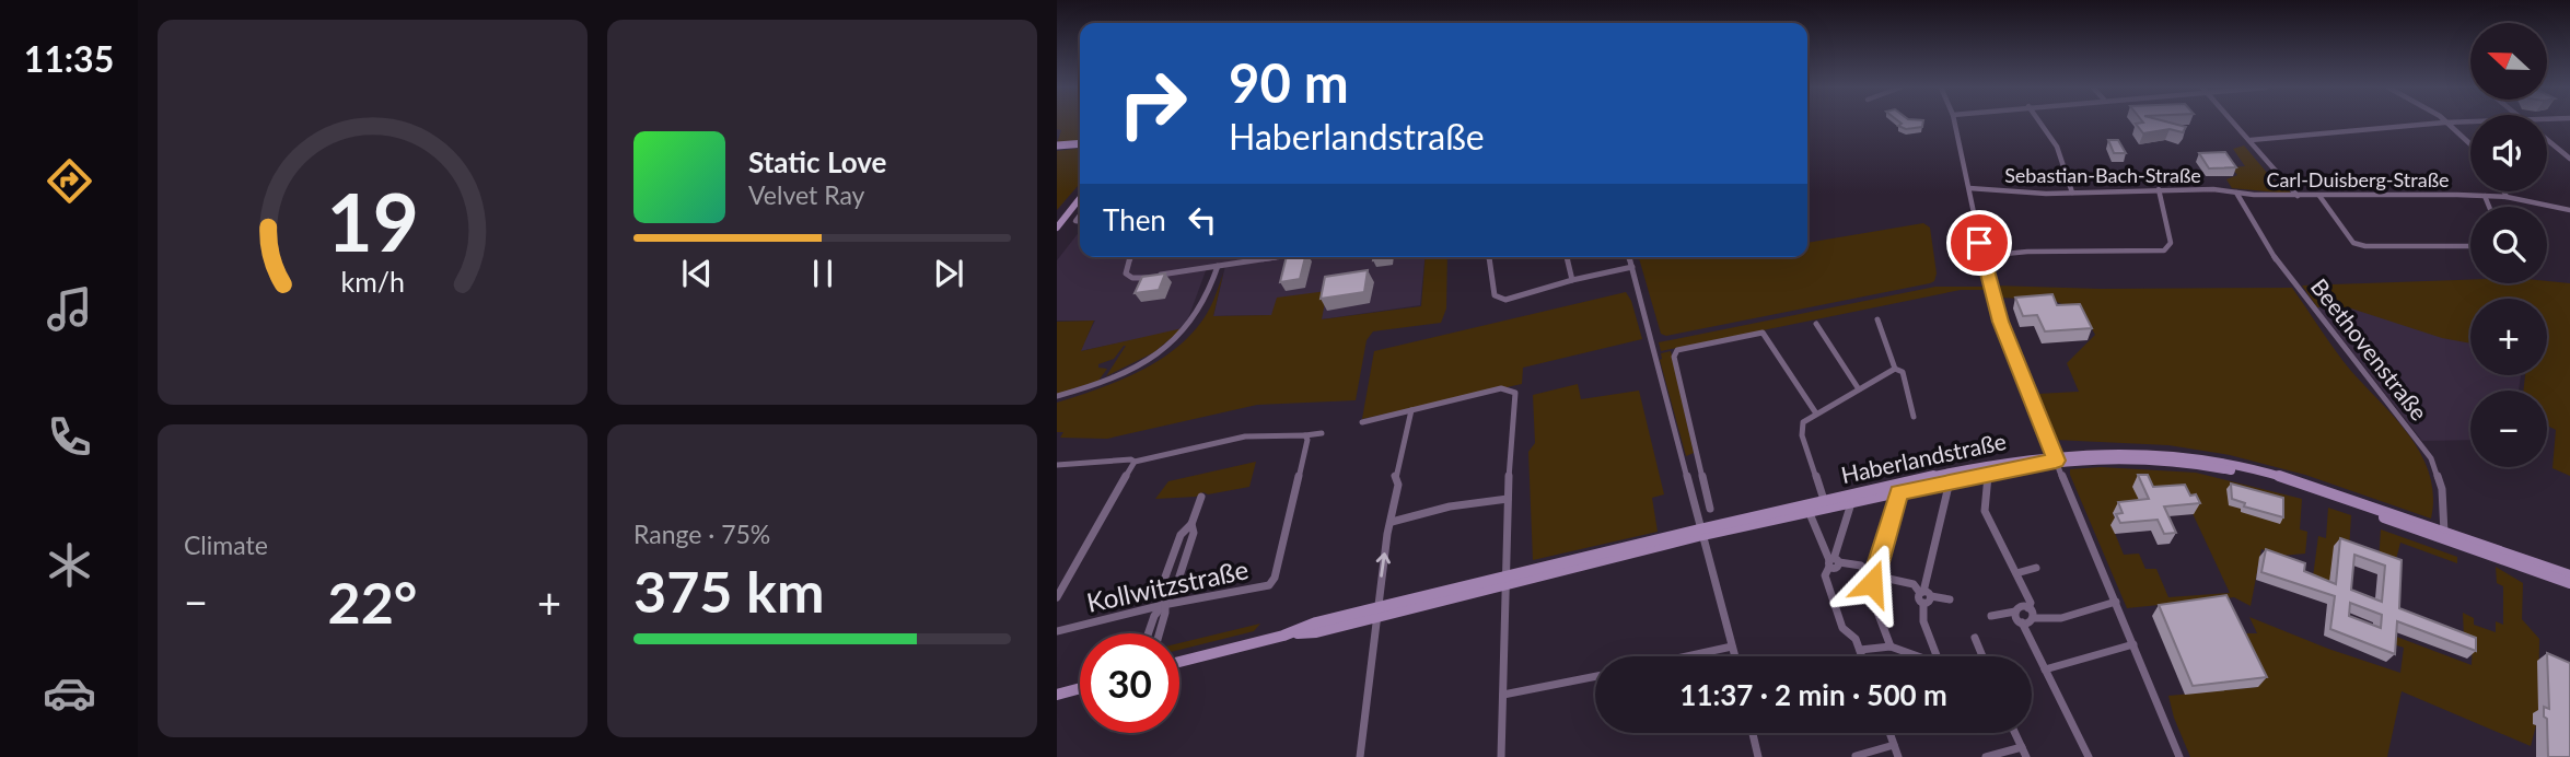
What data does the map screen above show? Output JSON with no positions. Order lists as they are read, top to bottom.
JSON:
{
  "streets": {
    "street": [
      "Sebastian-Bach-Straße",
      "Carl-Duisberg-Straße",
      "Beethovenstraße",
      "Haberlandstraße",
      "Kollwitzstraße"
    ]
  },
  "crossings": [
    ["Sebastian-Bach-Straße", "Carl-Duisberg-Straße"],
    ["Sebastian-Bach-Straße", "Beethovenstraße"],
    ["Carl-Duisberg-Straße", "Beethovenstraße"],
    ["Beethovenstraße", "Haberlandstraße"]
  ],
  "north": "left",
  "page": {
    "tabs": "11:35",
    "map_buttons": ["+", "−"],
    "turn": ["90 m", "Haberlandstraße"],
    "song": ["Static Love", "Velvet Ray"],
    "then": "Then",
    "tile": [
      "Climate",
      ["Range · 75%", "375 km"]
    ],
    "heat": ["−", "22°", "+"],
    "limit": "30",
    "trip": "11:37 · 2 min · 500 m",
    "gauge": ["19", "km/h"]
  }
}
